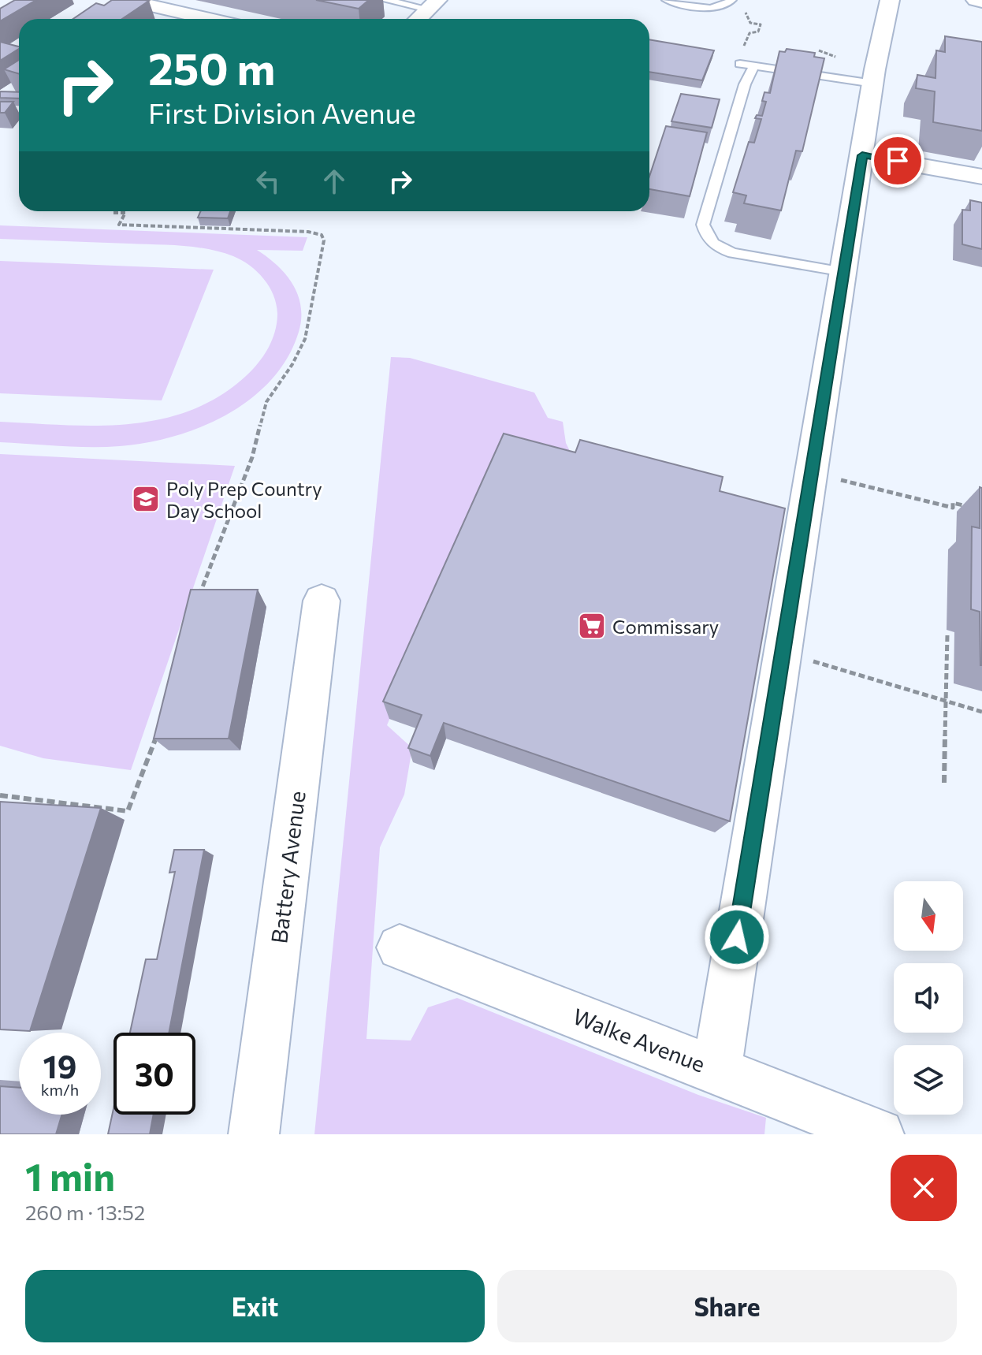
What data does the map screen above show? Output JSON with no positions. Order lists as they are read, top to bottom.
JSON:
{
  "streets": {
    "street": ["Battery Avenue", "Walke Avenue"]
  },
  "places": {
    "school or university": ["Poly Prep Country Day School"],
    "supermarket": ["Commissary"]
  },
  "north": "bottom",
  "page": {
    "turn": ["250 m", "First Division Avenue"],
    "speed": "19 km/h",
    "limit": "30",
    "heading": ["1 min", "260 m · 13:52"],
    "buttons": ["Exit", "Share"]
  }
}
